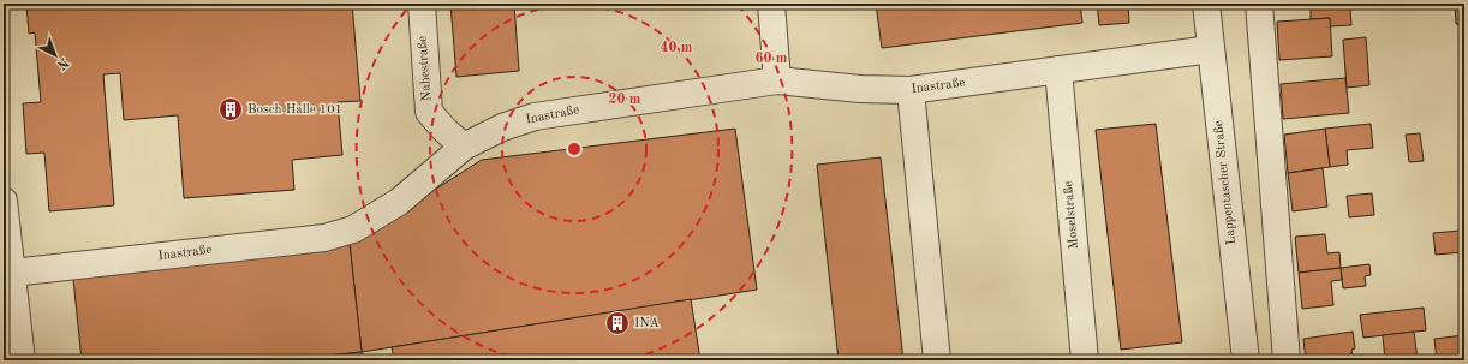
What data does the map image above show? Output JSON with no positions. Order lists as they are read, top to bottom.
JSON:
{
  "streets": {
    "street": [
      "Nahestraße",
      "Inastraße",
      "Lappentascher Straße",
      "Moselstraße"
    ]
  },
  "crossings": [
    ["Nahestraße", "Inastraße"],
    ["Inastraße", "Lappentascher Straße"],
    ["Inastraße", "Moselstraße"]
  ],
  "places": {
    "building": ["Bosch Halle 101", "INA"]
  },
  "north": "bottom right",
  "rings": ["40 m", "60 m", "20 m"]
}
